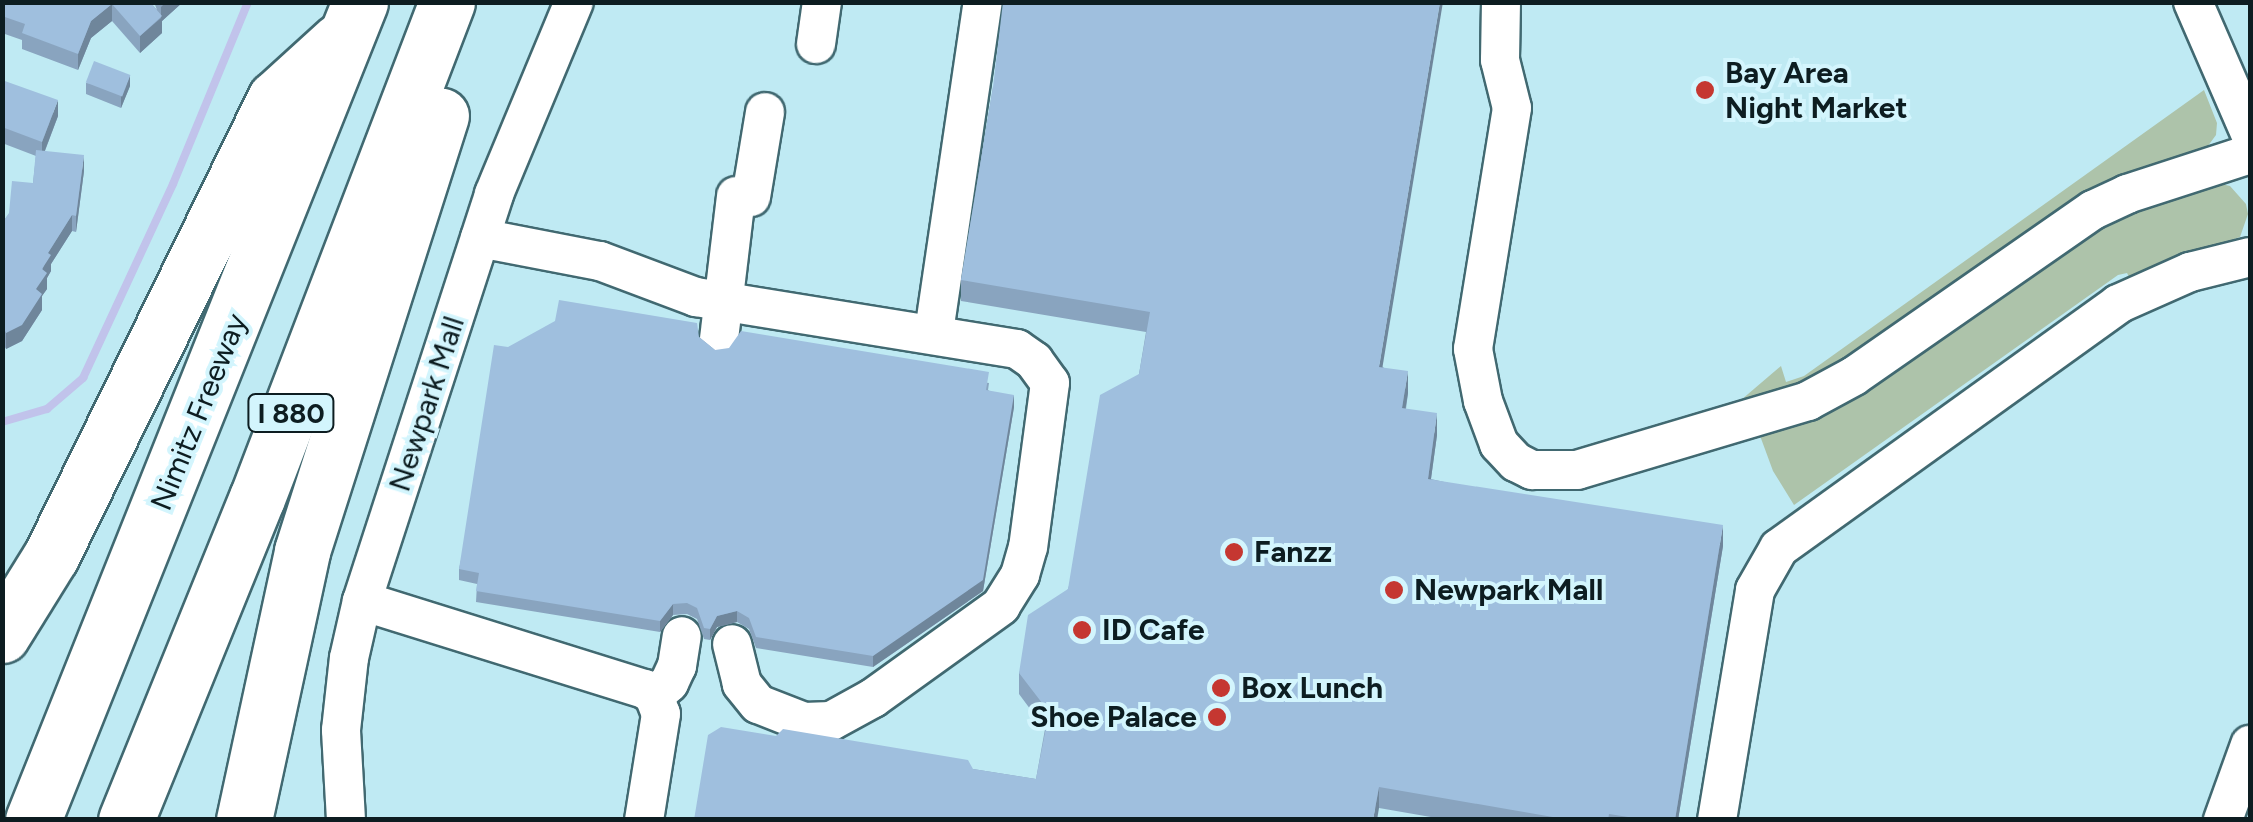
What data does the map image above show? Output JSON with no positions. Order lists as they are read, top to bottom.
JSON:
{
  "streets": {
    "highway": ["Nimitz Freeway", "I 880"],
    "street": ["Newpark Mall"]
  },
  "places": [
    "Bay Area Night Market",
    "Fanzz",
    "Newpark Mall",
    "ID Cafe",
    "Box Lunch",
    "Shoe Palace"
  ]
}
